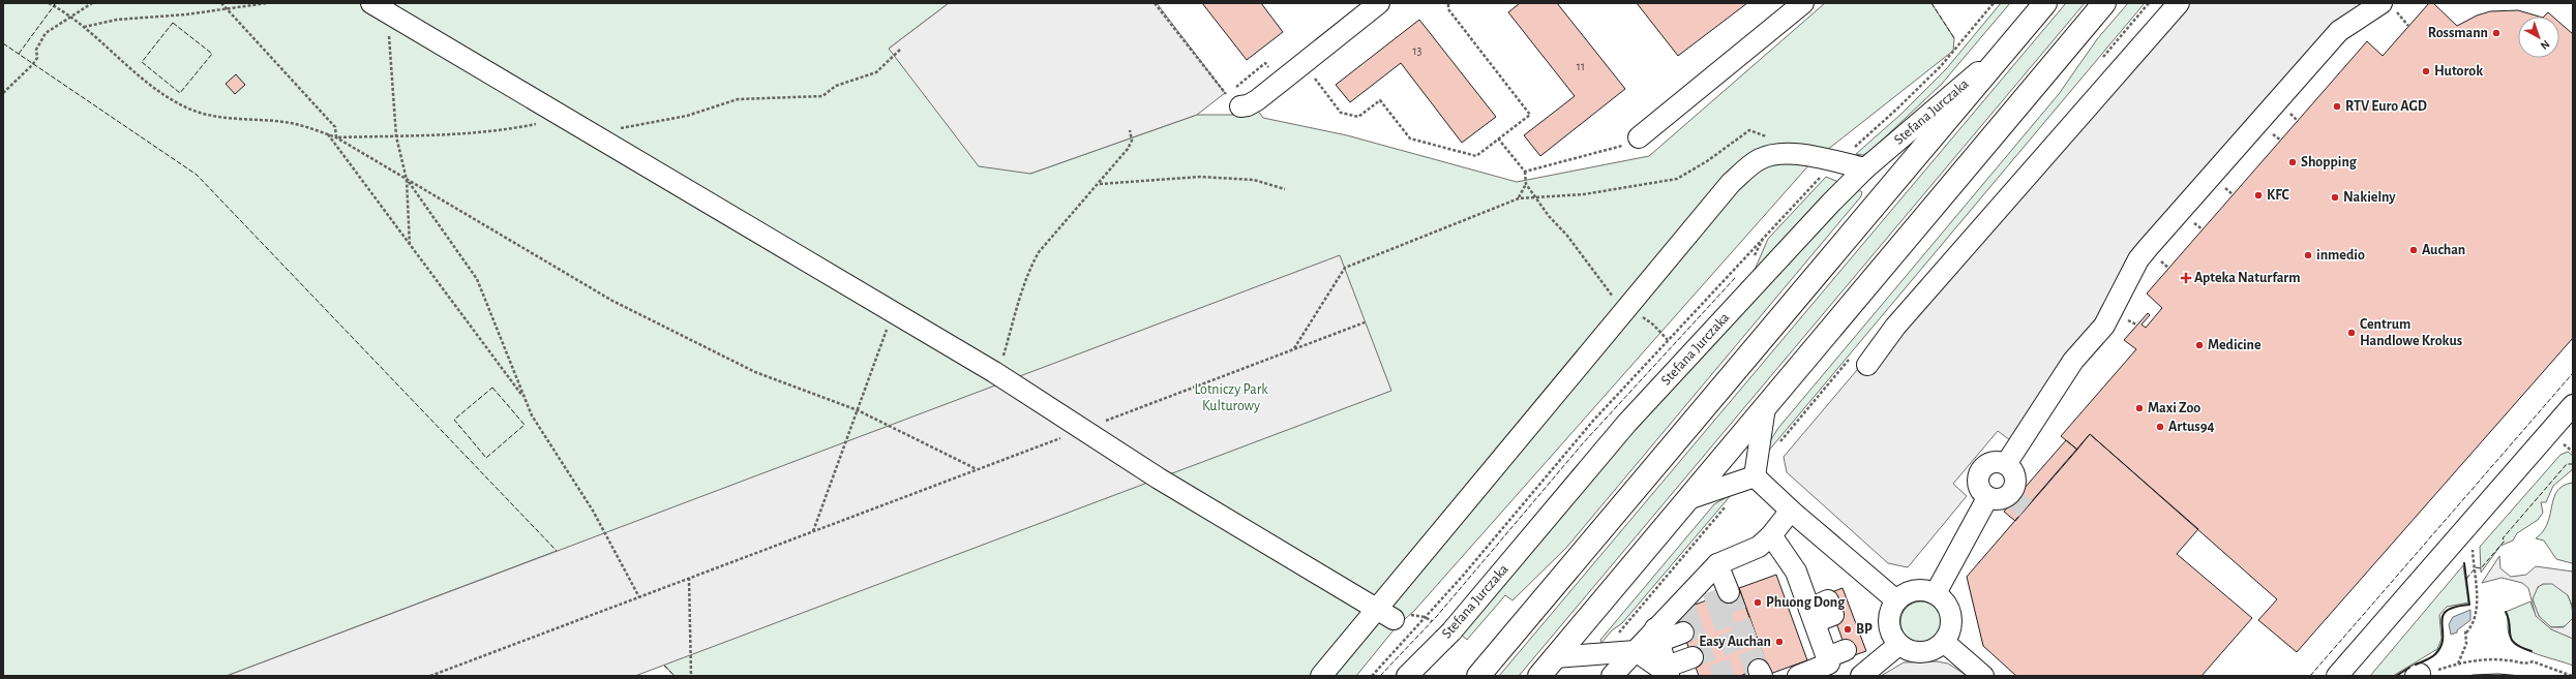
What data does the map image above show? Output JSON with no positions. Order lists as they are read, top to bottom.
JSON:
{
  "streets": {
    "street": ["Stefana Jurczaka"]
  },
  "parks": ["Lotniczy Park Kulturowy"],
  "places": {
    "other": [
      "Rossmann",
      "Hutorok",
      "RTV Euro AGD",
      "Shopping",
      "KFC",
      "Nakielny",
      "Auchan",
      "inmedio",
      "Centrum Handlowe Krokus",
      "Medicine",
      "Maxi Zoo",
      "Artus94",
      "Phuong Dong",
      "BP",
      "Easy Auchan"
    ],
    "health": ["Apteka Naturfarm"]
  },
  "house_numbers": ["13", "11"],
  "north": "bottom right"
}
